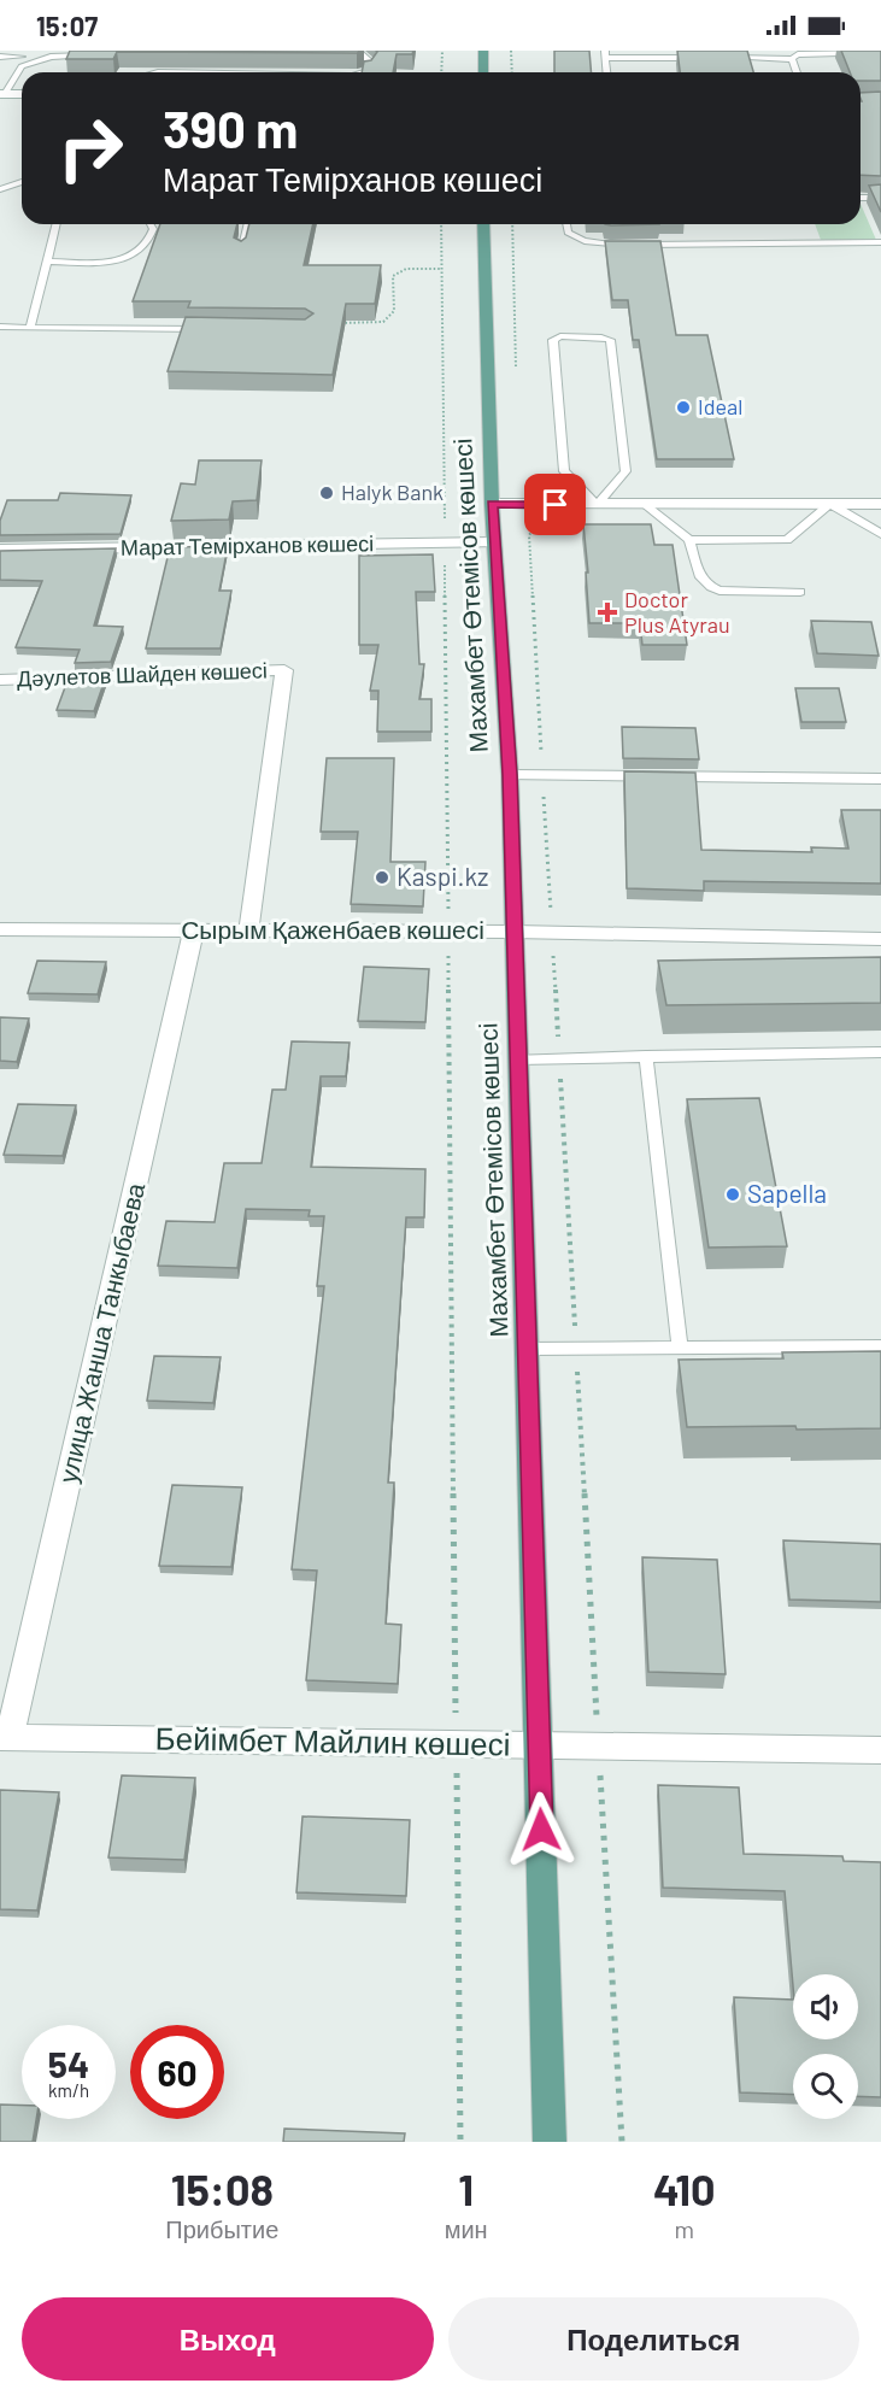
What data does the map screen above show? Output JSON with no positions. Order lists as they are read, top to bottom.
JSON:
{
  "streets": {
    "main road": ["Махамбет Өтемісов көшесі"],
    "street": [
      "Марат Темірханов көшесі",
      "Дәулетов Шайден көшесі",
      "Сырым Қаженбаев көшесі",
      "улица Жанша Танкыбаева",
      "Бейімбет Майлин көшесі"
    ]
  },
  "crossings": [
    ["Марат Темірханов көшесі", "Махамбет Өтемісов көшесі"],
    ["Махамбет Өтемісов көшесі", "Сырым Қаженбаев көшесі"],
    ["Махамбет Өтемісов көшесі", "Бейімбет Майлин көшесі"],
    ["Дәулетов Шайден көшесі", "Сырым Қаженбаев көшесі"],
    ["Сырым Қаженбаев көшесі", "улица Жанша Танкыбаева"],
    ["улица Жанша Танкыбаева", "Бейімбет Майлин көшесі"]
  ],
  "places": {
    "other": [
      "Ideal",
      "Halyk Bank",
      "Kaspi.kz",
      "Sapella"
    ],
    "health": ["Doctor Plus Atyrau"]
  },
  "page": {
    "status": "15:07",
    "turn": ["390 m", "Марат Темірханов көшесі"],
    "speed": "54 km/h",
    "limit": "60",
    "eta": [
      "15:08",
      "Прибытие",
      "1",
      "мин",
      "410",
      "m"
    ],
    "buttons": ["Выход", "Поделиться"]
  }
}
